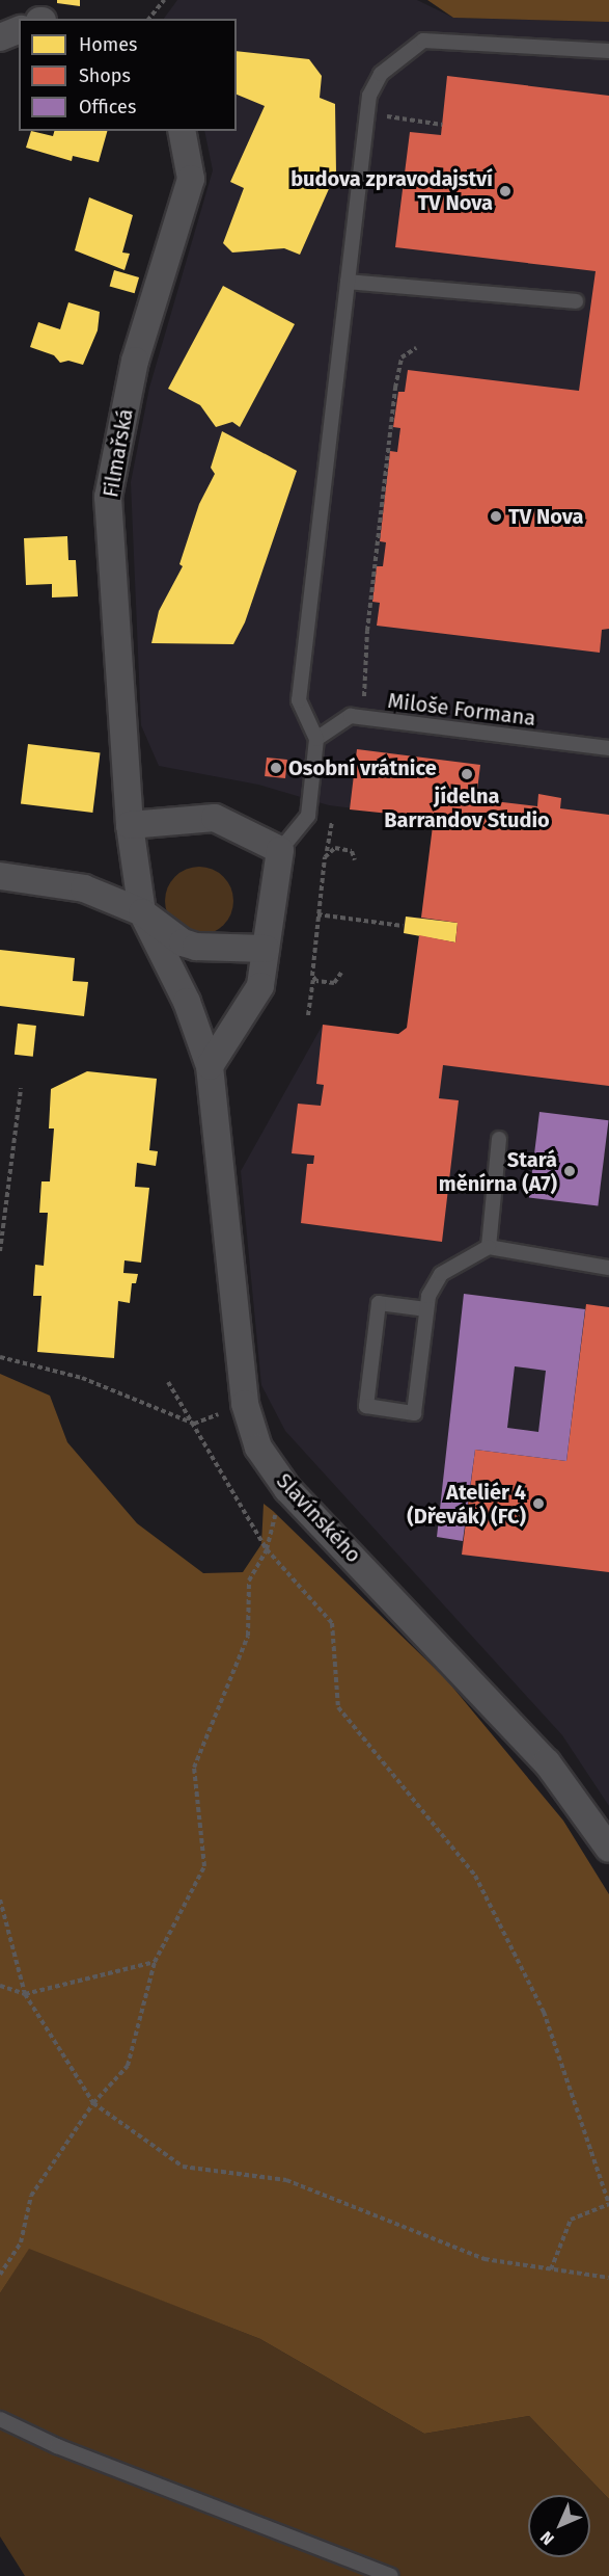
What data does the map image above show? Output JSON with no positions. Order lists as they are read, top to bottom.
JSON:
{
  "streets": {
    "street": ["Filmařská", "Slavínského"],
    "lane": ["Miloše Formana"]
  },
  "crossings": [
    ["Filmařská", "Slavínského"]
  ],
  "places": [
    "budova zpravodajství TV Nova",
    "TV Nova",
    "Osobní vrátnice",
    "jídelna Barrandov Studio",
    "Stará měnírna (A7)",
    "Ateliér 4 (Dřevák) (FC)"
  ],
  "legend": ["Homes", "Shops", "Offices"],
  "north": "bottom left"
}
